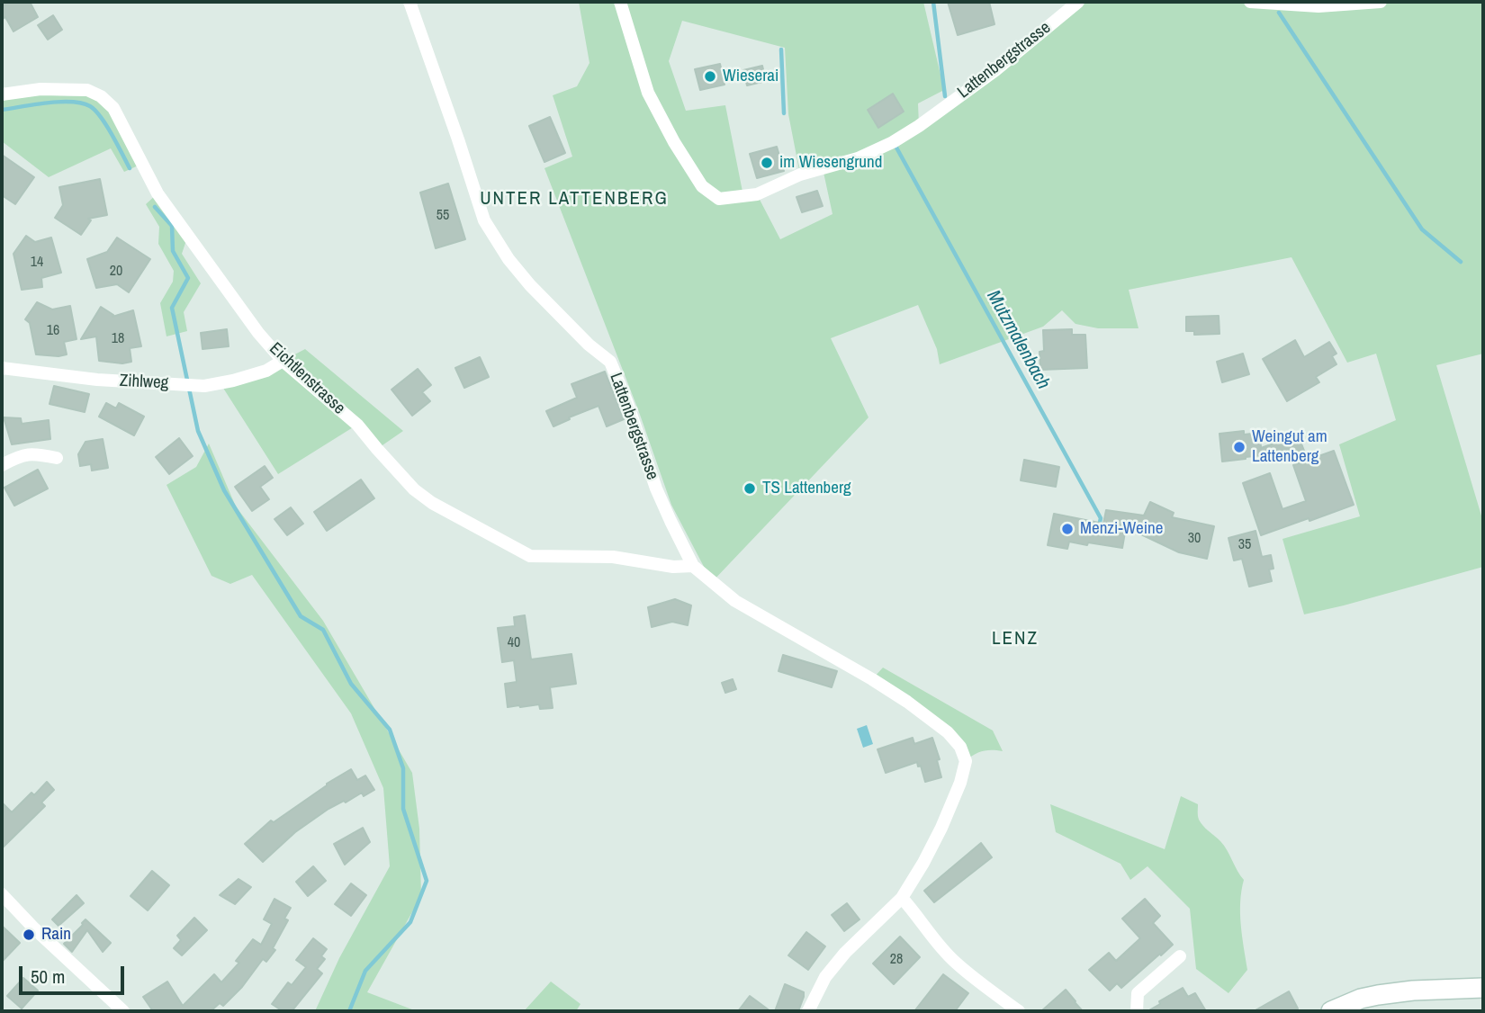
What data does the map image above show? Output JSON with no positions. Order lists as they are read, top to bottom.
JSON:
{
  "streets": {
    "street": ["Lattenbergstrasse", "Eichtlenstrasse", "Zihlweg"]
  },
  "crossings": [
    ["Lattenbergstrasse", "Eichtlenstrasse"],
    ["Eichtlenstrasse", "Zihlweg"]
  ],
  "districts": ["UNTER LATTENBERG", "LENZ"],
  "water": ["Mutzmalenbach"],
  "places": [
    "Wieserai",
    "im Wiesengrund",
    "Weingut am Lattenberg",
    "TS Lattenberg",
    "Menzi-Weine",
    "Rain"
  ],
  "house_numbers": [
    "55",
    "14",
    "20",
    "16",
    "18",
    "30",
    "35",
    "40",
    "28"
  ],
  "scale_bar": "50 m"
}
